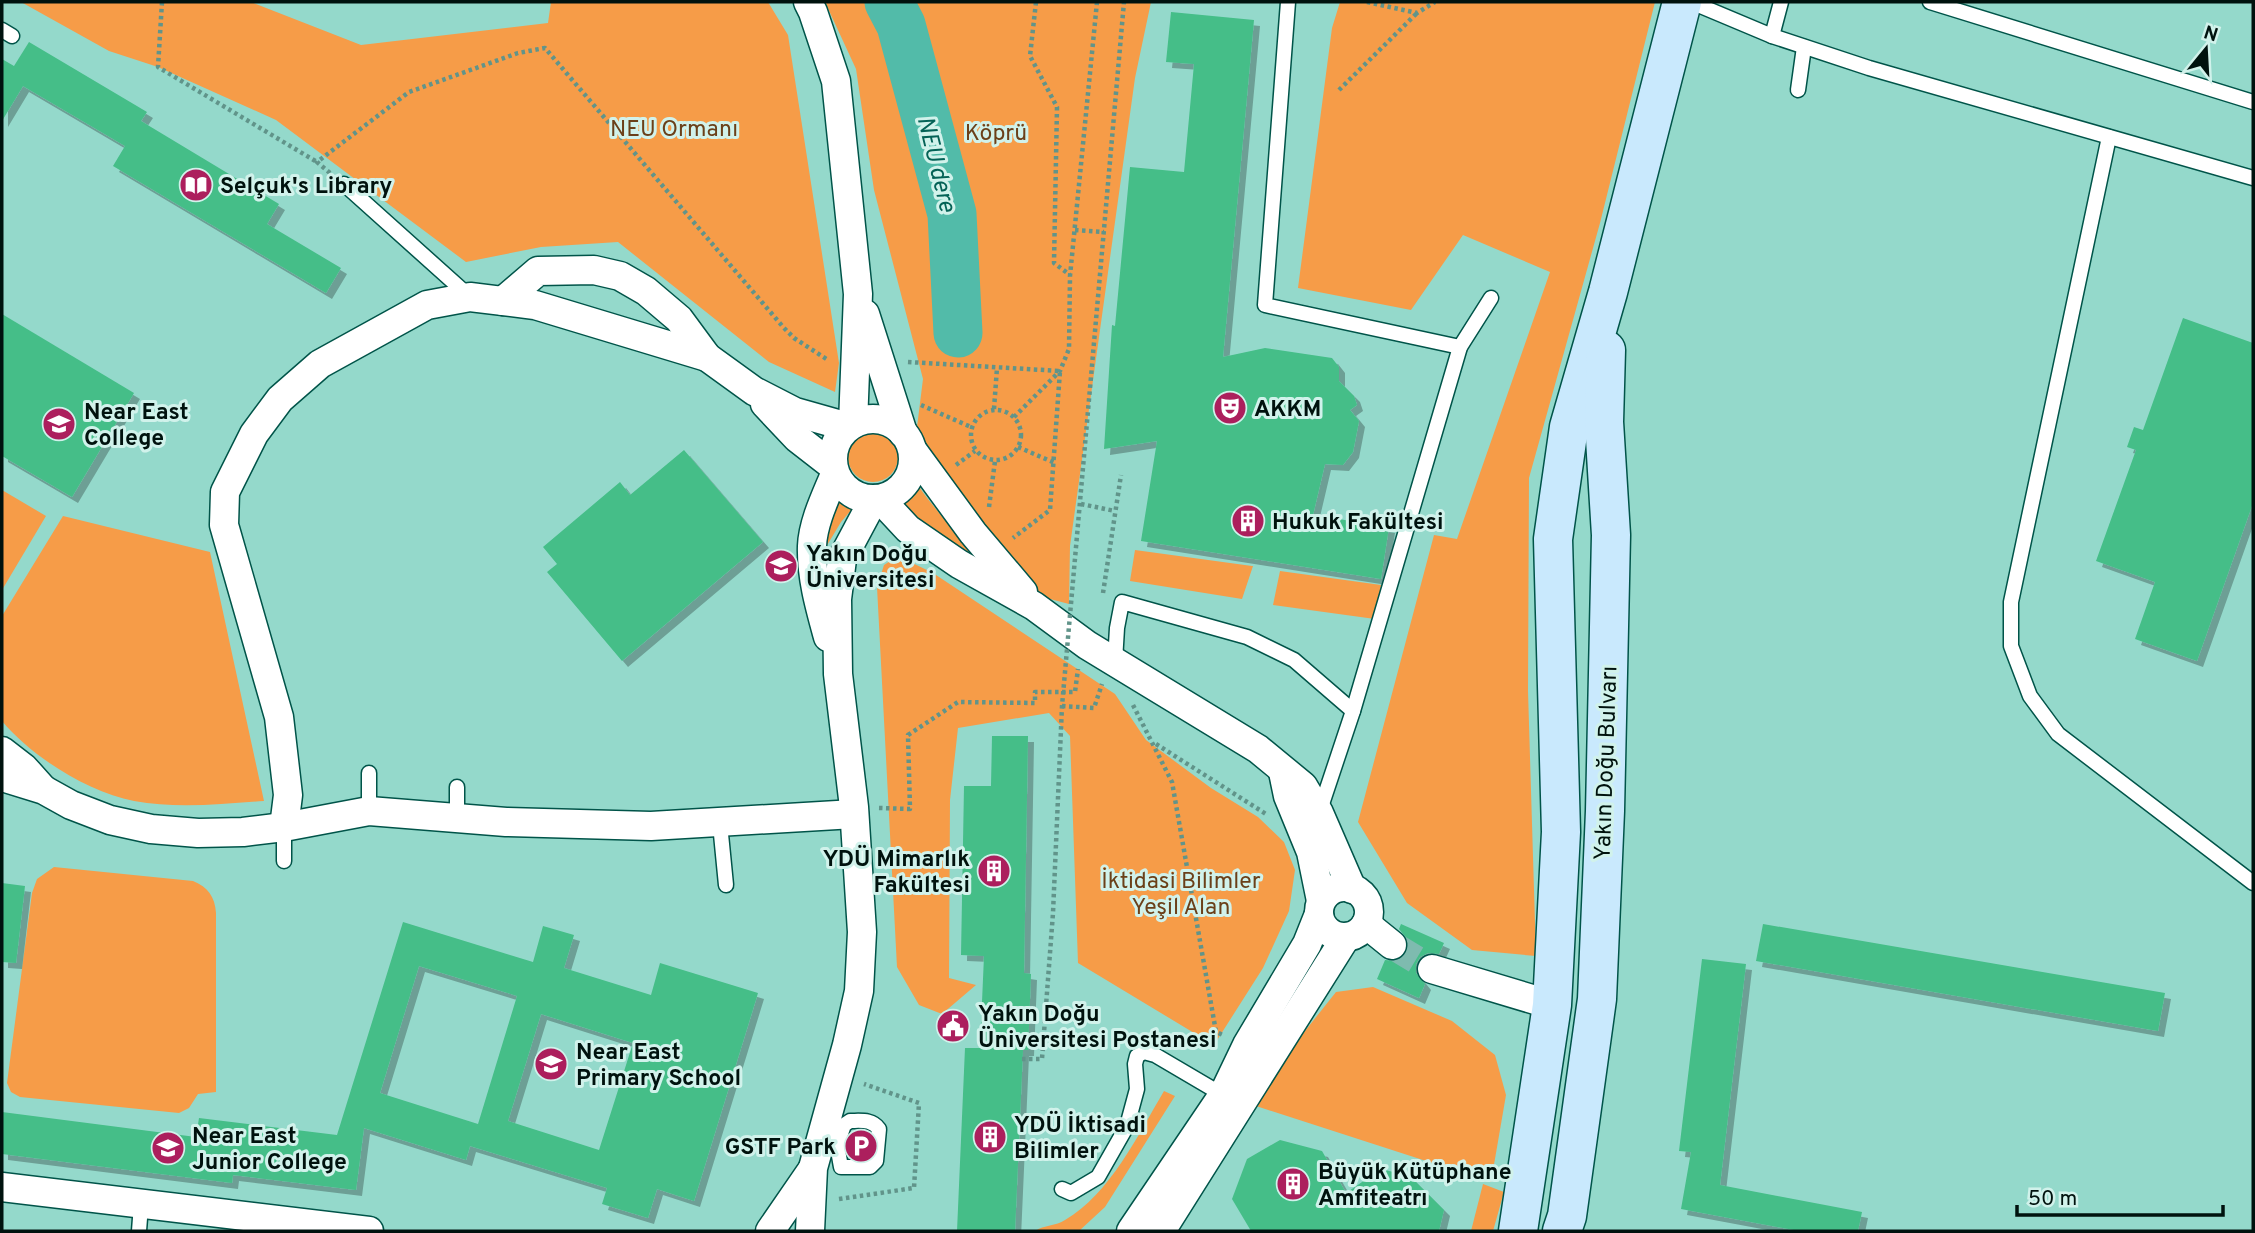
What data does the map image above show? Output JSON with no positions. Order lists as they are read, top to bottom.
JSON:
{
  "streets": {
    "main road": ["Yakın Doğu Bulvarı"]
  },
  "water": ["NEU dere"],
  "parks": ["NEU Ormanı", "Köprü", "İktidasi Bilimler Yeşil Alan"],
  "places": {
    "library": ["Selçuk's Library"],
    "theatre": ["AKKM"],
    "school or university": [
      "Near East College",
      "Yakın Doğu Üniversitesi",
      "Near East Primary School",
      "Near East Junior College"
    ],
    "building": [
      "Hukuk Fakültesi",
      "YDÜ Mimarlık Fakültesi",
      "YDÜ İktisadi Bilimler",
      "Büyük Kütüphane Amfiteatrı"
    ],
    "public building": ["Yakın Doğu Üniversitesi Postanesi"],
    "parking": ["GSTF Park"]
  },
  "scale_bar": "50 m",
  "north": "top"
}
